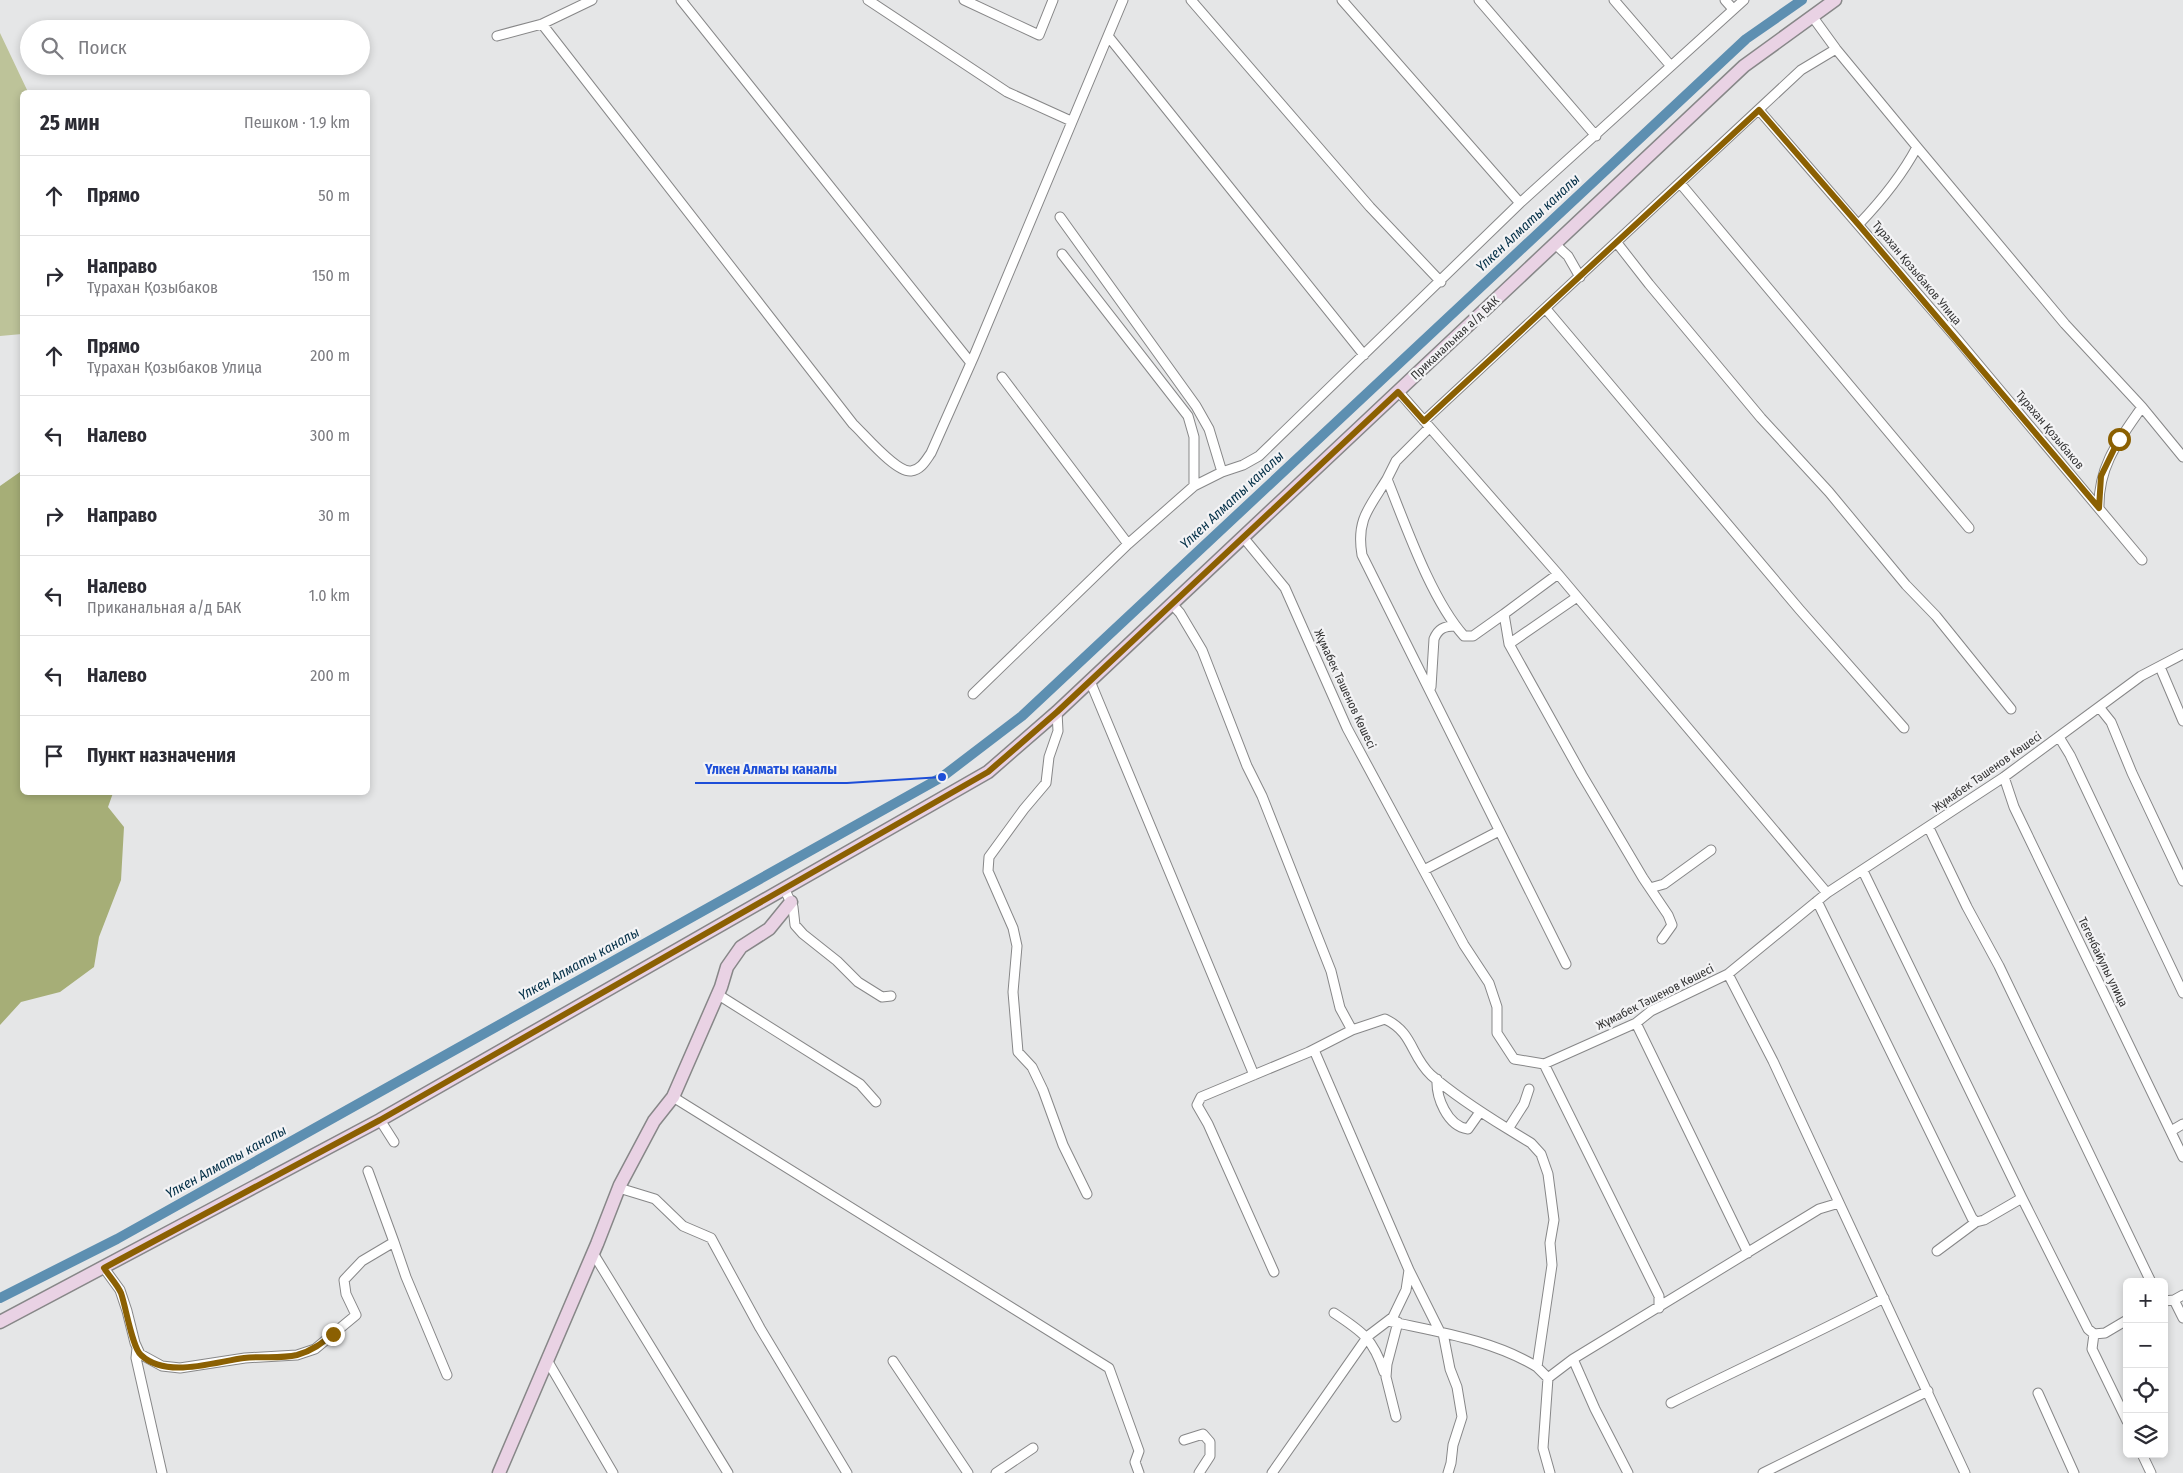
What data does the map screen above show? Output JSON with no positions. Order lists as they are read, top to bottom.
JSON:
{
  "streets": {
    "main road": ["Приканальная а/д БАК"],
    "street": [
      "Тұрахан Қозыбаков Улица",
      "Тұрахан Қозыбаков",
      "Жұмабек Тәшенов Көшесі",
      "Тегенбайулы улица"
    ]
  },
  "crossings": [
    ["Тұрахан Қозыбаков Улица", "Тұрахан Қозыбаков"],
    ["Приканальная а/д БАК", "Жұмабек Тәшенов Көшесі"],
    ["Жұмабек Тәшенов Көшесі", "Тегенбайулы улица"]
  ],
  "water": ["Үлкен Алматы каналы"],
  "places": ["Үлкен Алматы каналы"],
  "page": {
    "search": "Поиск",
    "heading": ["25 мин", "Пешком · 1.9 km"],
    "list": [
      ["Прямо", "50 m"],
      ["Направо", "Тұрахан Қозыбаков", "150 m"],
      ["Прямо", "Тұрахан Қозыбаков Улица", "200 m"],
      ["Налево", "300 m"],
      ["Направо", "30 m"],
      ["Налево", "Приканальная а/д БАК", "1.0 km"],
      ["Налево", "200 m"],
      "Пункт назначения"
    ],
    "map_buttons": ["+", "−"]
  }
}
